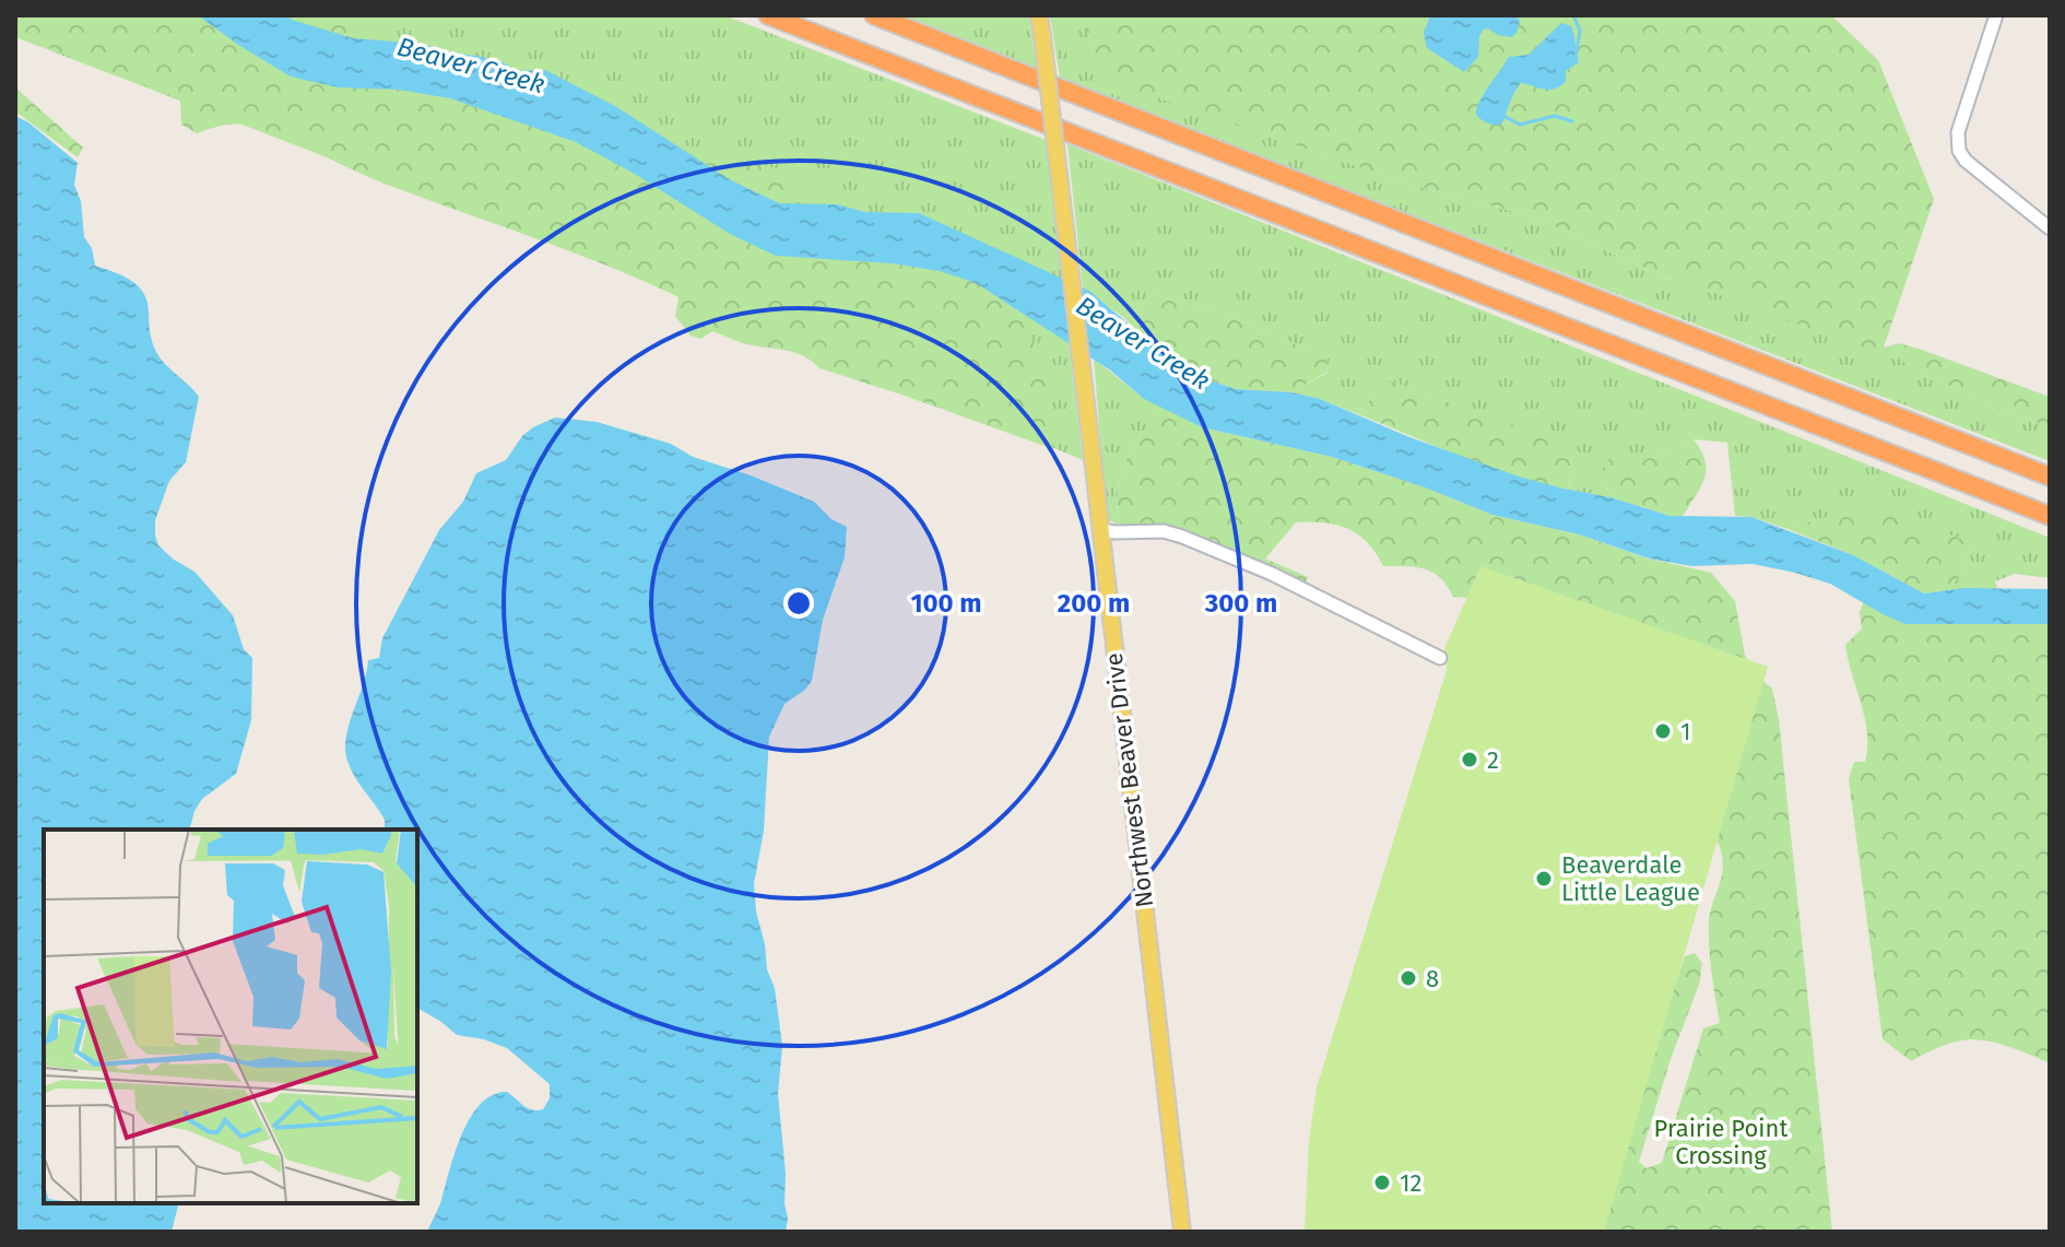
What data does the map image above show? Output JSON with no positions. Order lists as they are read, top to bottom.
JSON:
{
  "streets": {
    "main road": ["Northwest Beaver Drive"]
  },
  "water": ["Beaver Creek"],
  "parks": ["Prairie Point Crossing"],
  "places": [
    "1",
    "2",
    "Beaverdale Little League",
    "8",
    "12"
  ],
  "rings": ["100 m", "200 m", "300 m"]
}
